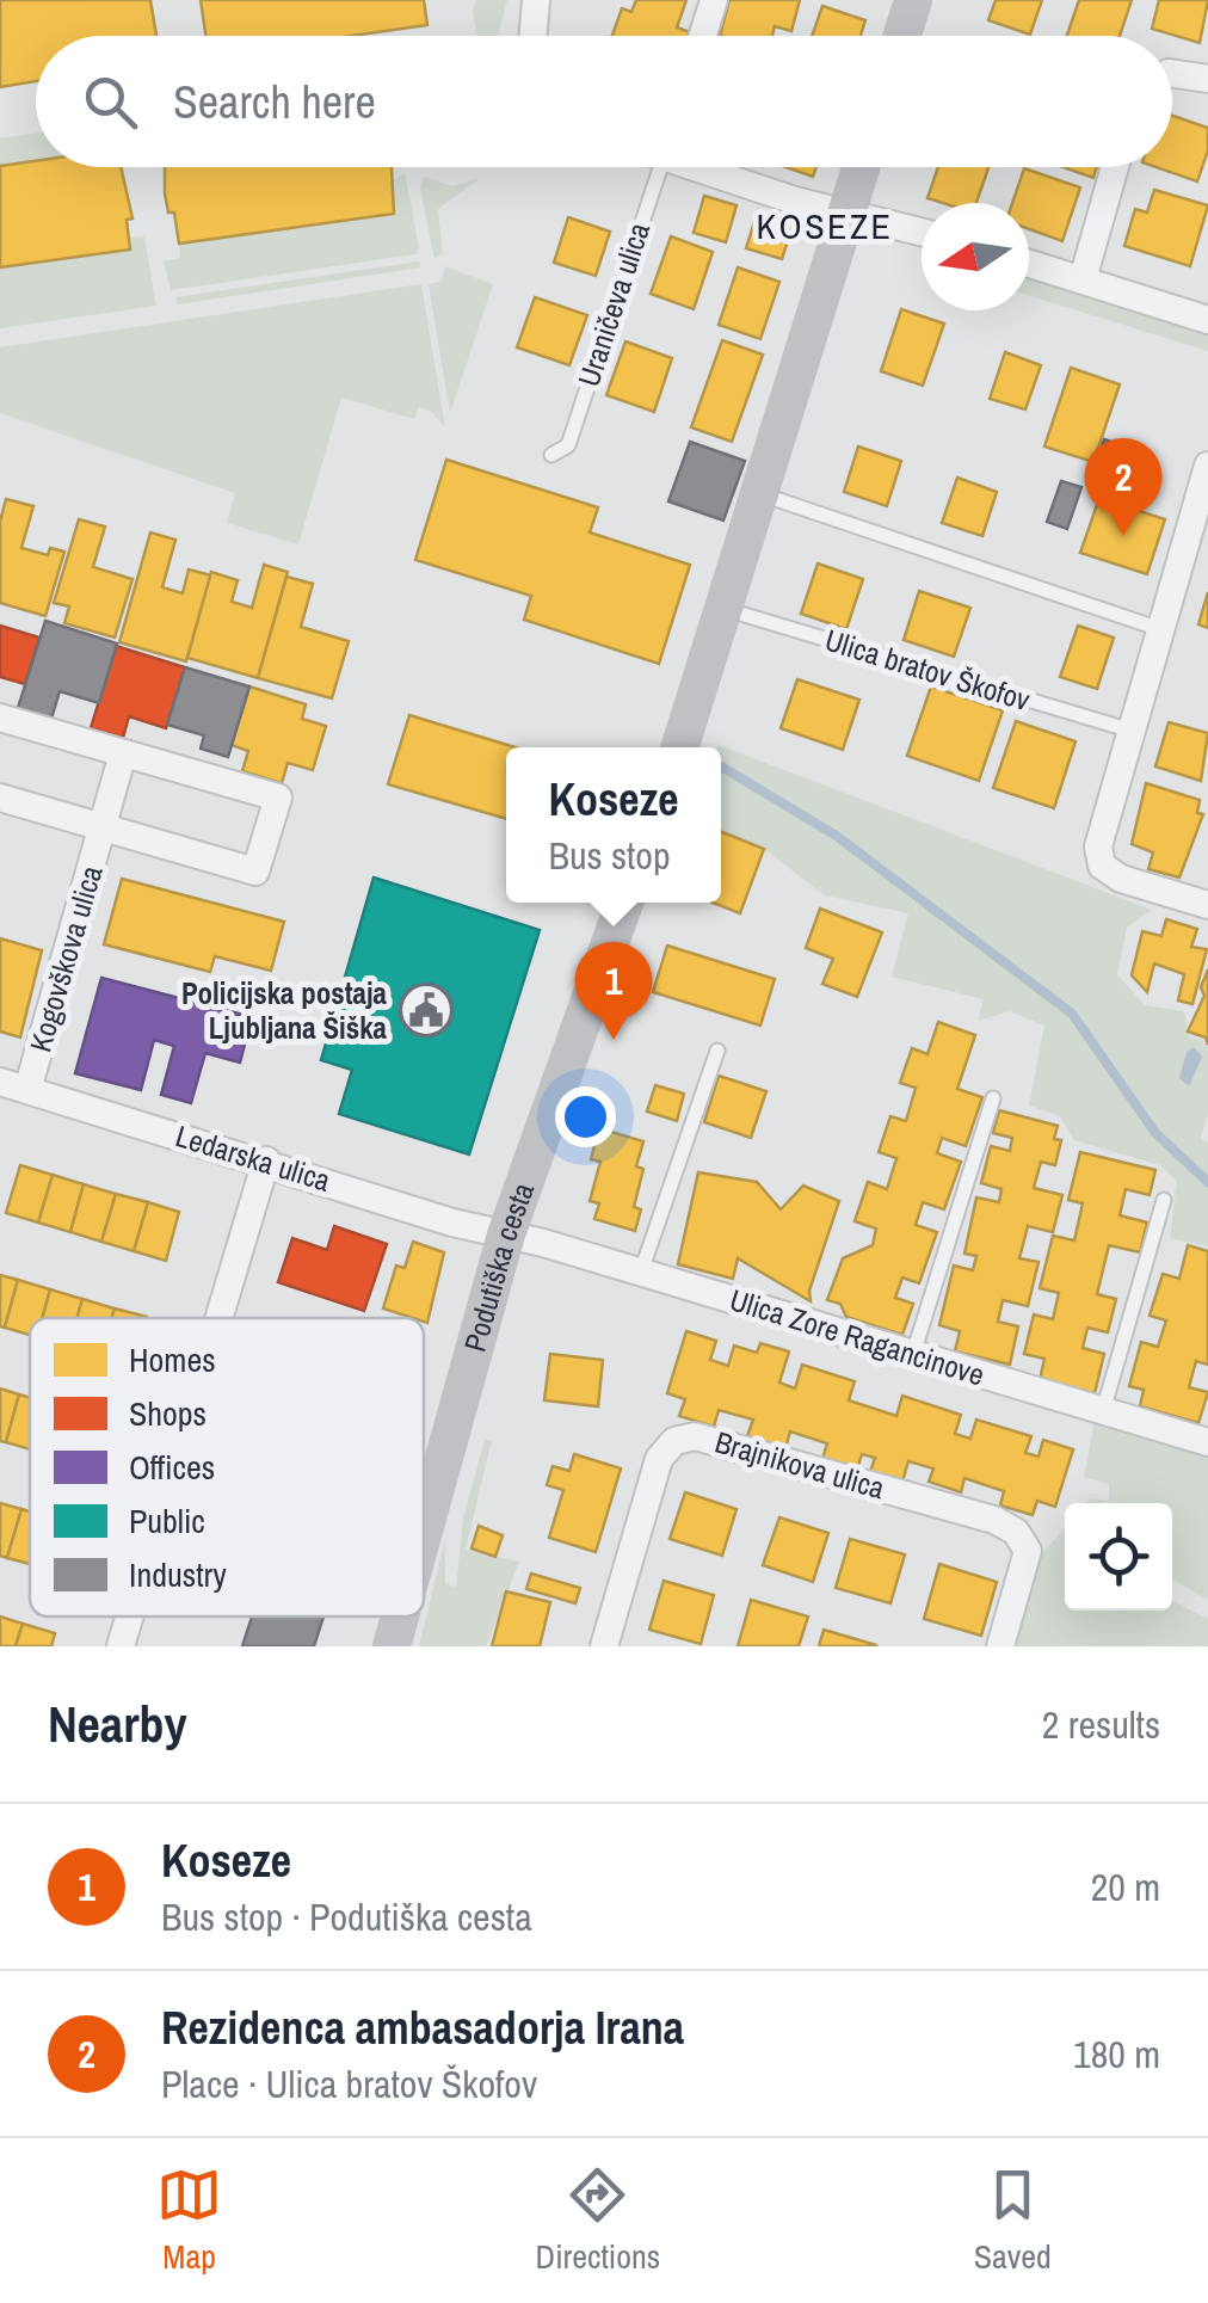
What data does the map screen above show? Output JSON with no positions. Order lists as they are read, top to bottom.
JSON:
{
  "streets": {
    "main road": ["Podutiška cesta"],
    "street": [
      "Kogovškova ulica",
      "Ledarska ulica",
      "Ulica Zore Ragancinove",
      "Brajnikova ulica"
    ],
    "lane": ["Uraničeva ulica", "Ulica bratov Škofov"]
  },
  "crossings": [
    ["Kogovškova ulica", "Ledarska ulica"],
    ["Ledarska ulica", "Podutiška cesta"],
    ["Ledarska ulica", "Ulica Zore Ragancinove"],
    ["Podutiška cesta", "Ulica Zore Ragancinove"]
  ],
  "districts": ["KOSEZE"],
  "places": {
    "public building": ["Policijska postaja Ljubljana Šiška"]
  },
  "legend": [
    "Homes",
    "Shops",
    "Offices",
    "Public",
    "Industry"
  ],
  "north": "left",
  "page": {
    "search": "Search here",
    "pins": ["2", "1"],
    "popup": ["Koseze", "Bus stop"],
    "heading": ["Nearby", "2 results"],
    "list": [
      {
        "mark": "1",
        "name": "Koseze",
        "note": "Bus stop · Podutiška cesta",
        "value": "20 m"
      },
      {
        "mark": "2",
        "name": "Rezidenca ambasadorja Irana",
        "note": "Place · Ulica bratov Škofov",
        "value": "180 m"
      }
    ],
    "nav": ["Map", "Directions", "Saved"]
  }
}
